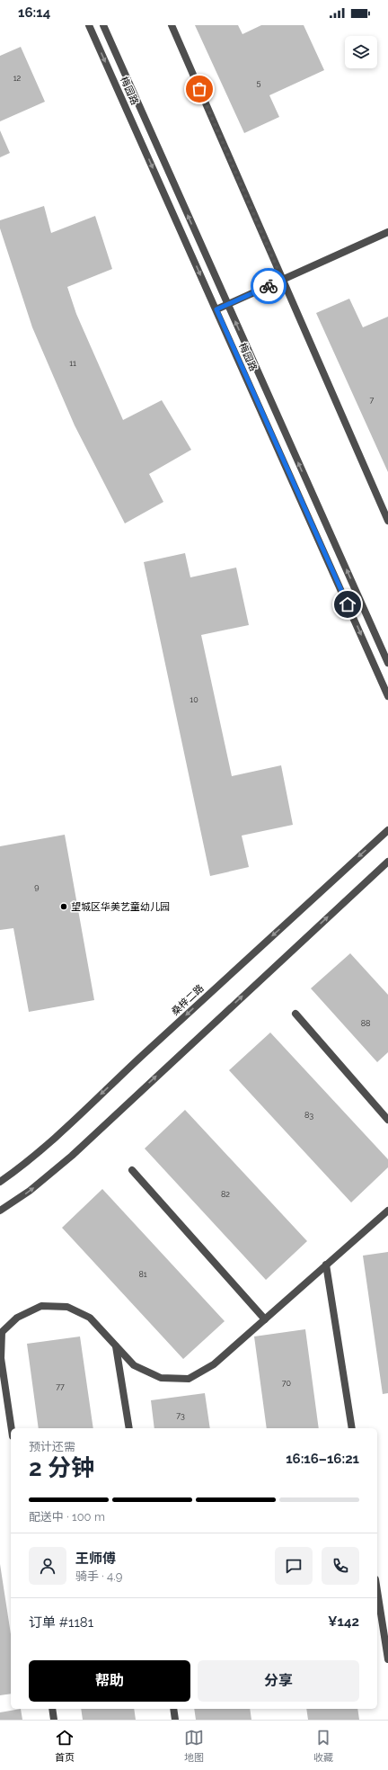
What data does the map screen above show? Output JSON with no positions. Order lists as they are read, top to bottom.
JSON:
{
  "streets": {
    "street": ["梅园路", "桑梓二路"]
  },
  "places": ["望城区华美艺童幼儿园"],
  "house_numbers": [
    "12",
    "5",
    "11",
    "7",
    "10",
    "9",
    "88",
    "83",
    "82",
    "81",
    "70",
    "77",
    "73"
  ],
  "page": {
    "status": "16:14",
    "heading": ["2 分钟", "预计还需", "16:16–16:21"],
    "panel": [
      "王师傅",
      "骑手 · 4.9",
      "订单 #1181",
      "¥142"
    ],
    "bar": "配送中 · 100 m",
    "buttons": ["帮助", "分享"],
    "tabs": ["首页", "地图", "收藏"]
  }
}
